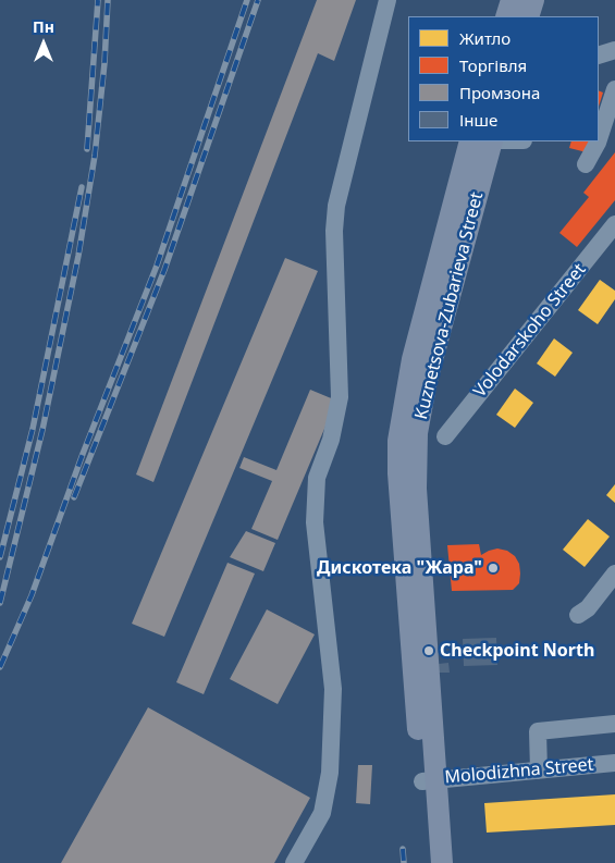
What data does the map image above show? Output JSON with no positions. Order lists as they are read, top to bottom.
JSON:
{
  "streets": {
    "main road": ["Kuznetsova-Zubarieva Street"],
    "street": ["Volodarskoho Street", "Molodizhna Street"]
  },
  "crossings": [
    ["Kuznetsova-Zubarieva Street", "Molodizhna Street"]
  ],
  "places": ["Дискотека \"Жара\"", "Checkpoint North"],
  "legend": [
    "Житло",
    "Торгівля",
    "Промзона",
    "Інше"
  ],
  "north": "top"
}
